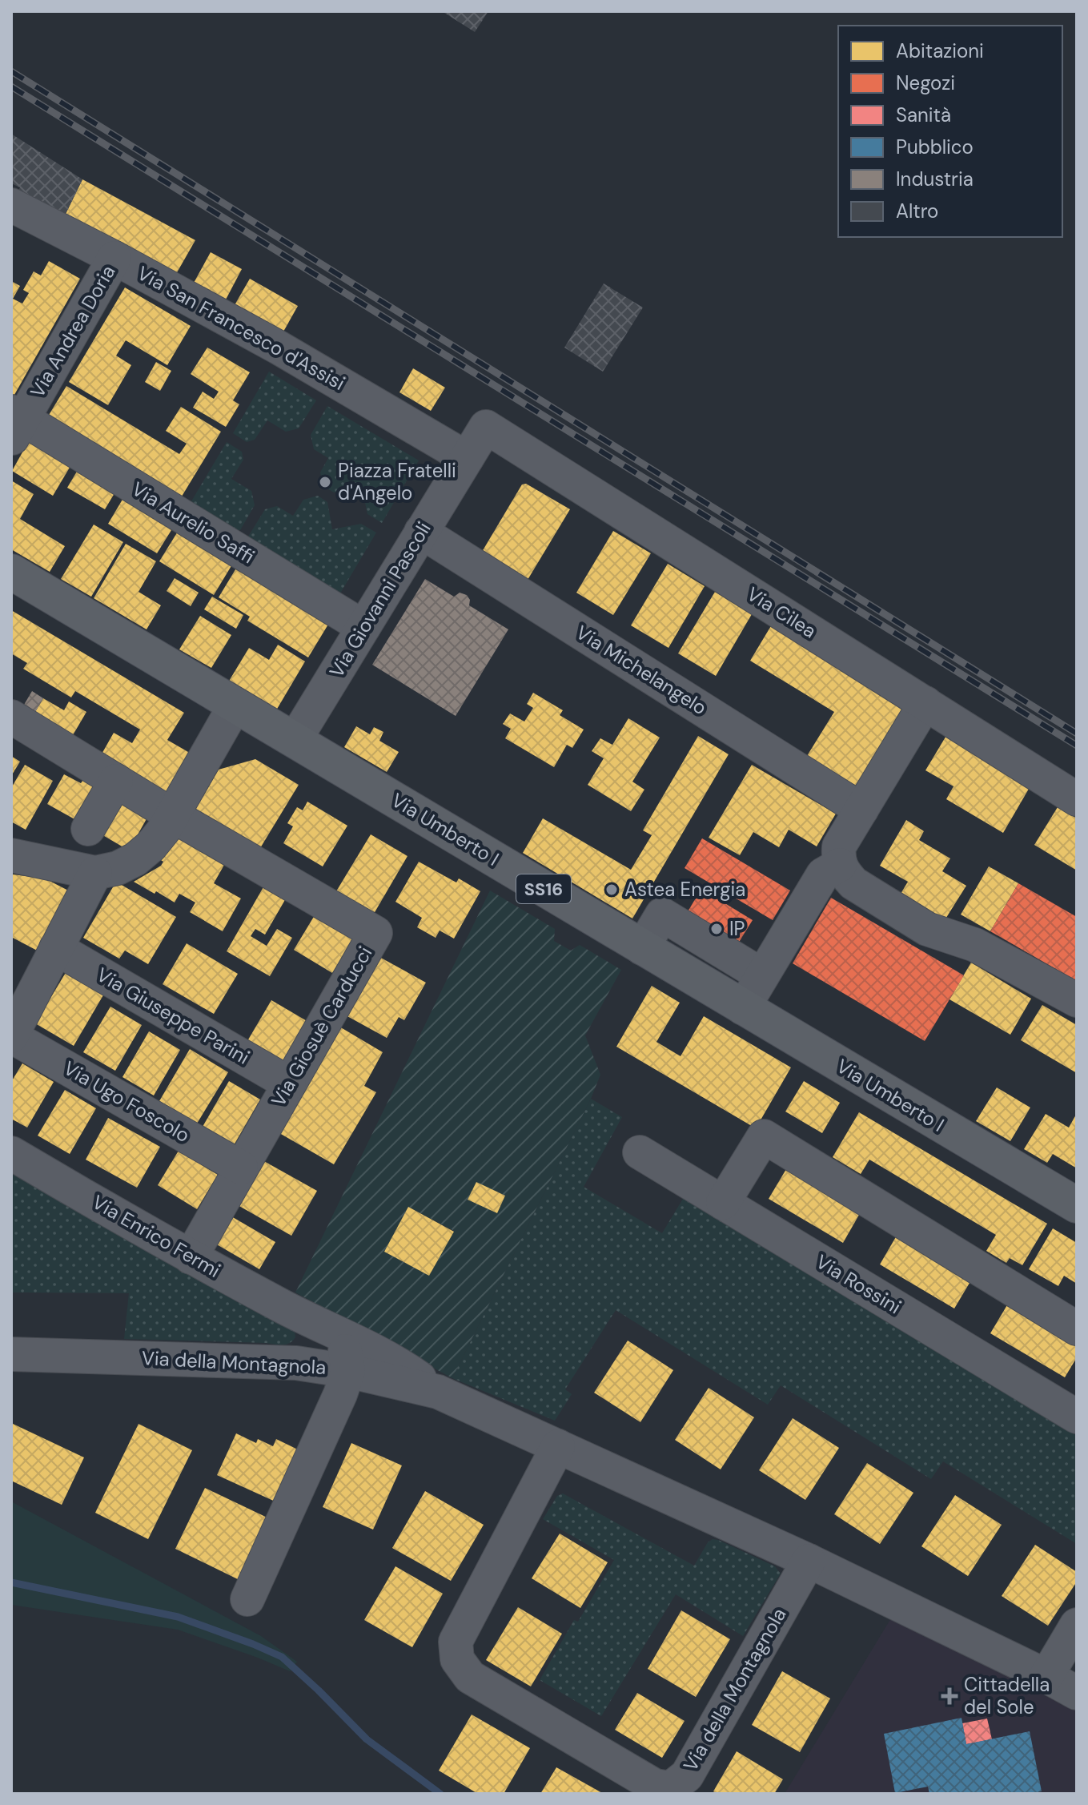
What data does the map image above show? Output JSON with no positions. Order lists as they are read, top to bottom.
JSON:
{
  "streets": {
    "main road": ["Via Umberto I", "SS16"],
    "street": [
      "Via San Francesco d'Assisi",
      "Via Andrea Doria",
      "Via Aurelio Saffi",
      "Via Giovanni Pascoli",
      "Via Cilea",
      "Via Michelangelo",
      "Via Giuseppe Parini",
      "Via Giosuè Carducci",
      "Via Ugo Foscolo",
      "Via Enrico Fermi",
      "Via Rossini",
      "Via della Montagnola"
    ]
  },
  "crossings": [
    ["Via San Francesco d'Assisi", "Via Andrea Doria"],
    ["Via San Francesco d'Assisi", "Via Giovanni Pascoli"],
    ["Via Andrea Doria", "Via Aurelio Saffi"],
    ["Via Aurelio Saffi", "Via Giovanni Pascoli"],
    ["Via Giovanni Pascoli", "Via Cilea"],
    ["Via Giovanni Pascoli", "Via Michelangelo"],
    ["Via Giovanni Pascoli", "Via Umberto I"],
    ["Via Giuseppe Parini", "Via Giosuè Carducci"],
    ["Via Giosuè Carducci", "Via Ugo Foscolo"],
    ["Via Giosuè Carducci", "Via Enrico Fermi"],
    ["Via Enrico Fermi", "Via della Montagnola"]
  ],
  "places": {
    "other": ["Piazza Fratelli d'Angelo", "Astea Energia", "IP"],
    "health": ["Cittadella del Sole"]
  },
  "legend": [
    "Abitazioni",
    "Negozi",
    "Sanità",
    "Pubblico",
    "Industria",
    "Altro"
  ]
}
